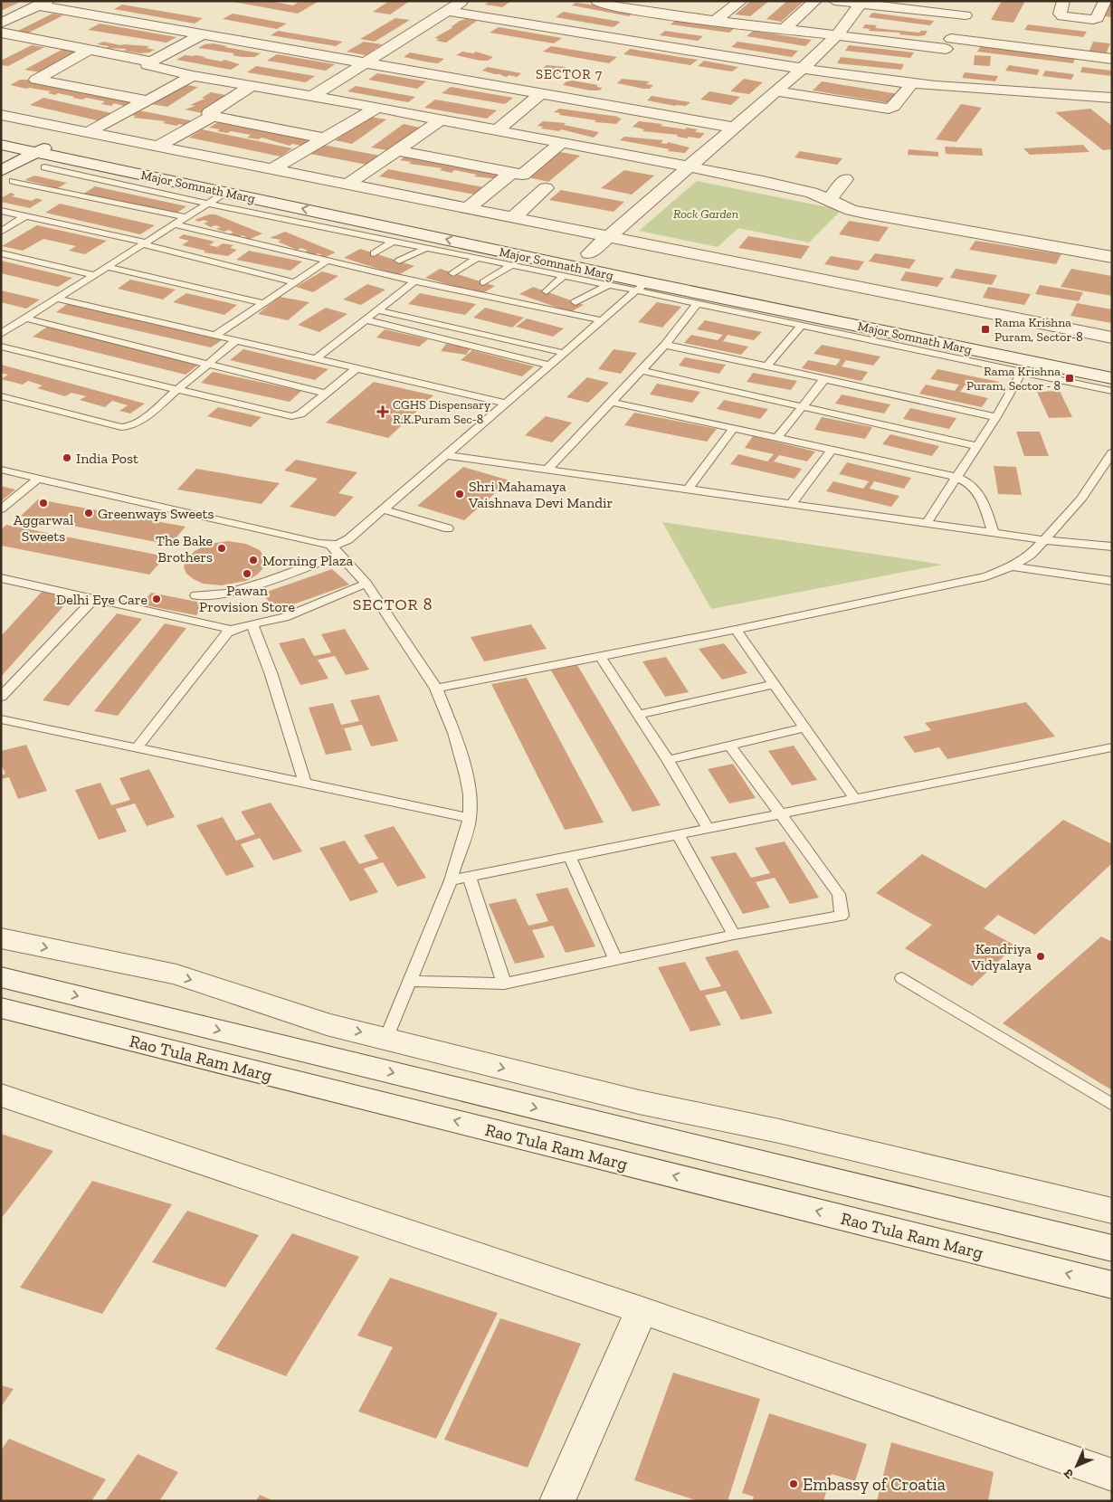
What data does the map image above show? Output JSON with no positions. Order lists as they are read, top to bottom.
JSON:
{
  "streets": {
    "street": ["Major Somnath Marg", "Rao Tula Ram Marg"]
  },
  "districts": ["SECTOR 7", "SECTOR 8"],
  "parks": ["Rock Garden"],
  "places": {
    "transit": ["Rama Krishna Puram, Sector-8", "Rama Krishna Puram, Sector - 8"],
    "health": ["CGHS Dispensary R.K.Puram Sec-8"],
    "other": [
      "India Post",
      "Shri Mahamaya Vaishnava Devi Mandir",
      "Aggarwal Sweets",
      "Greenways Sweets",
      "The Bake Brothers",
      "Morning Plaza",
      "Pawan Provision Store",
      "Delhi Eye Care",
      "Kendriya Vidyalaya",
      "Embassy of Croatia"
    ]
  },
  "north": "bottom left"
}
